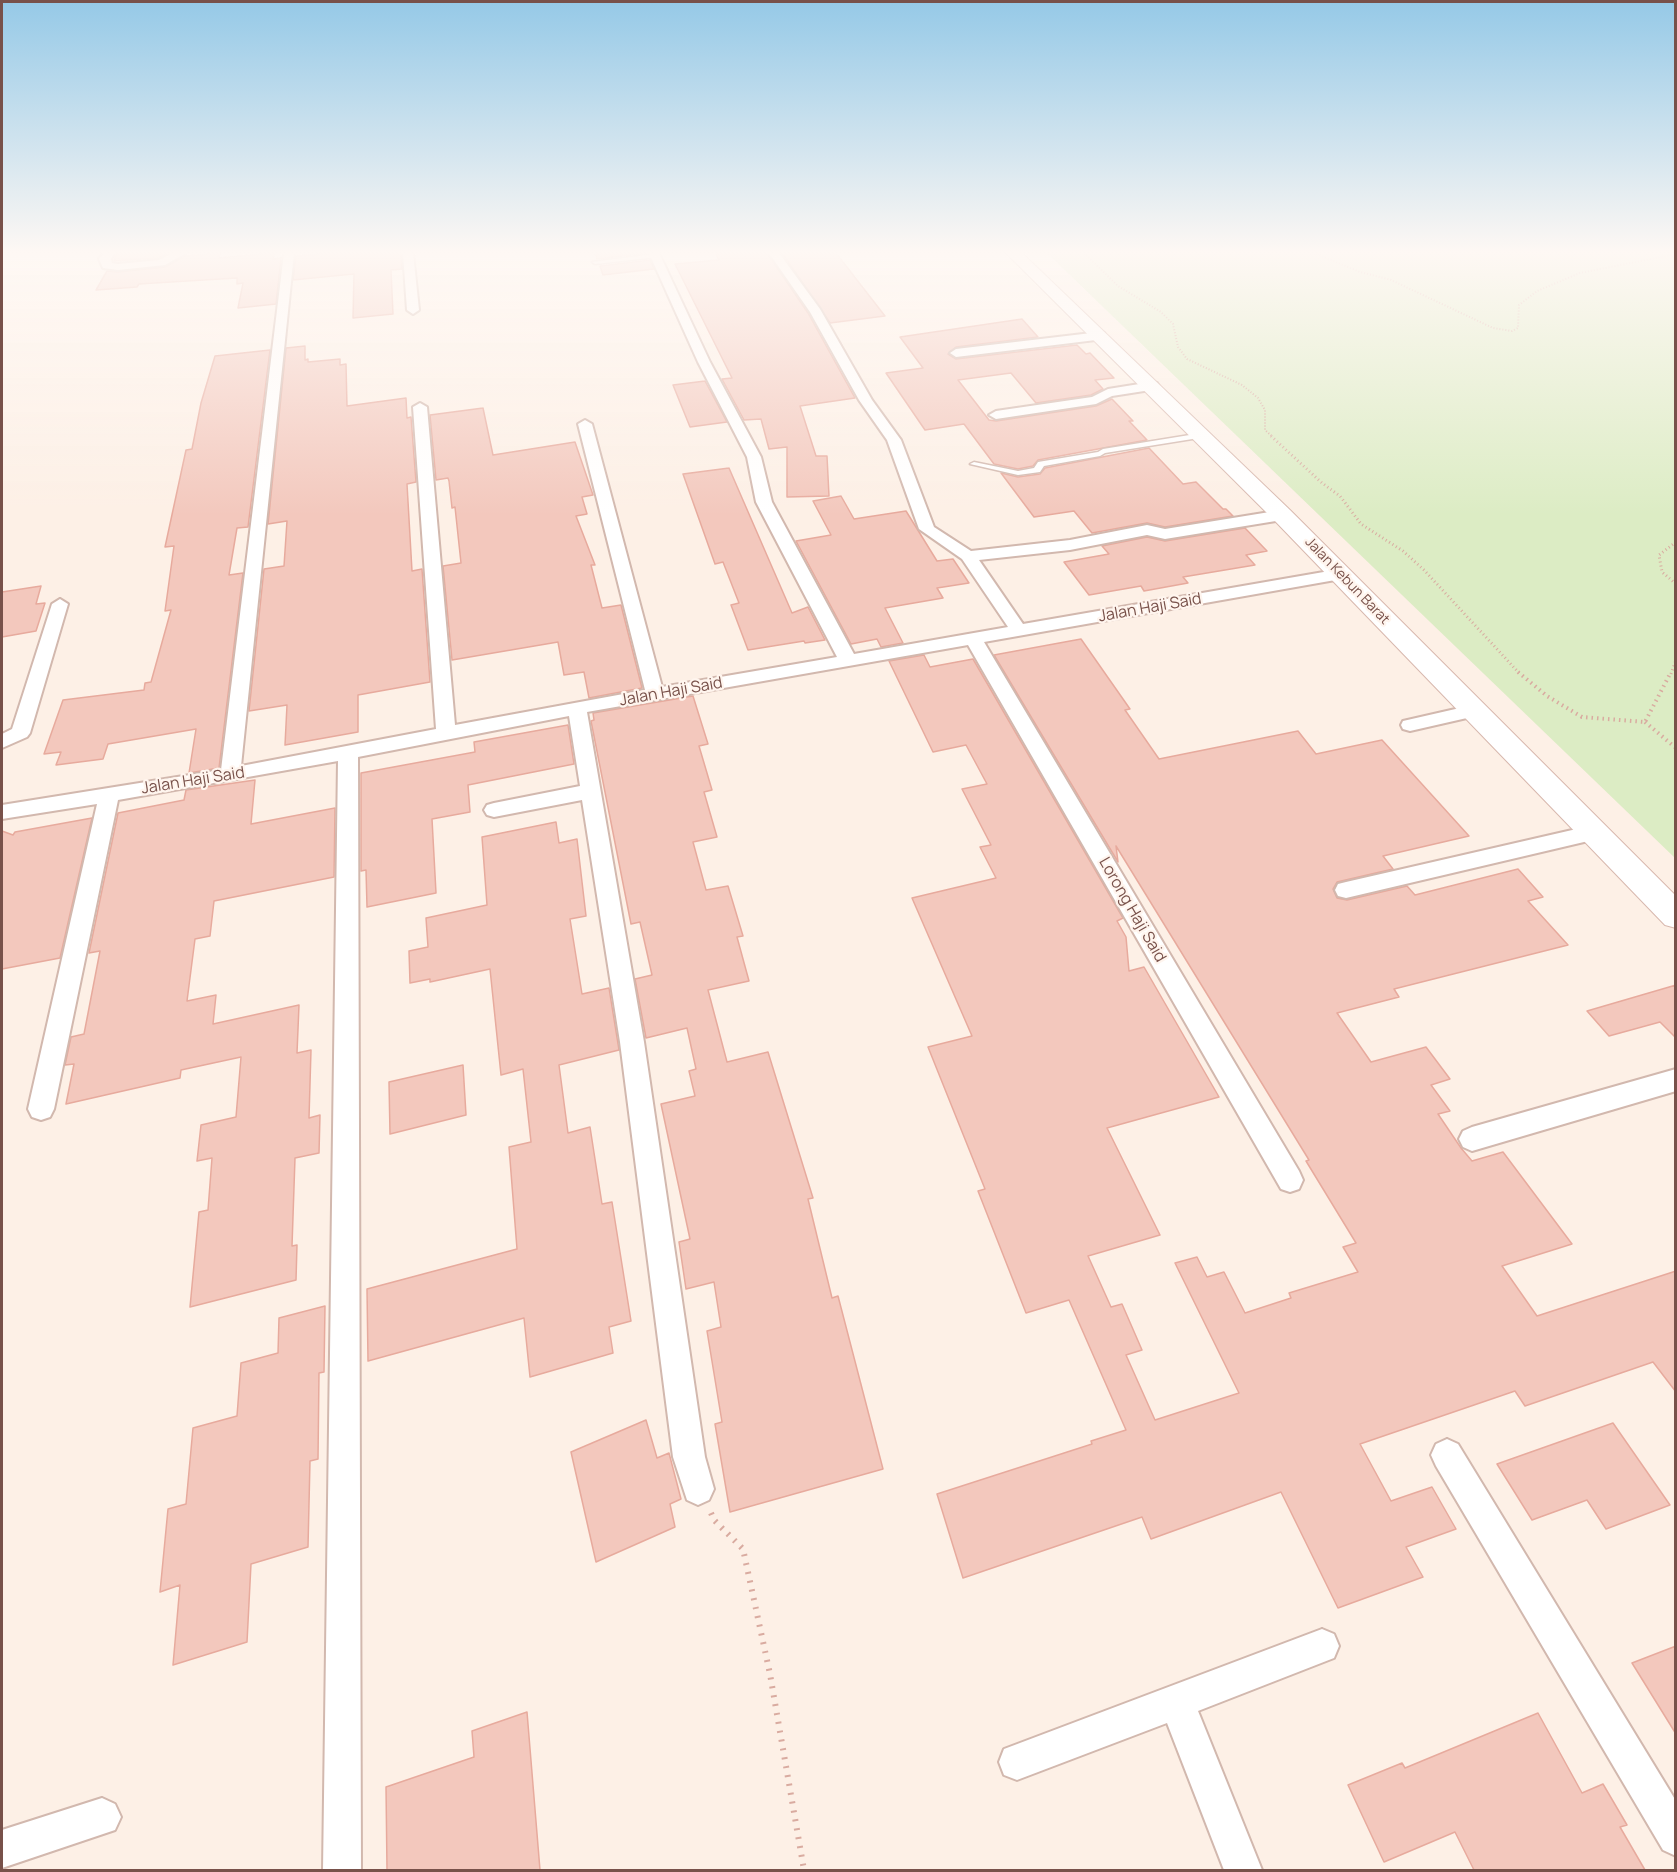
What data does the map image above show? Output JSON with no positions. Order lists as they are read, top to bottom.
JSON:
{
  "streets": {
    "main road": ["Jalan Kebun Barat"],
    "street": ["Jalan Haji Said", "Lorong Haji Said"]
  },
  "crossings": [
    ["Jalan Kebun Barat", "Jalan Haji Said"],
    ["Jalan Haji Said", "Lorong Haji Said"]
  ]
}
